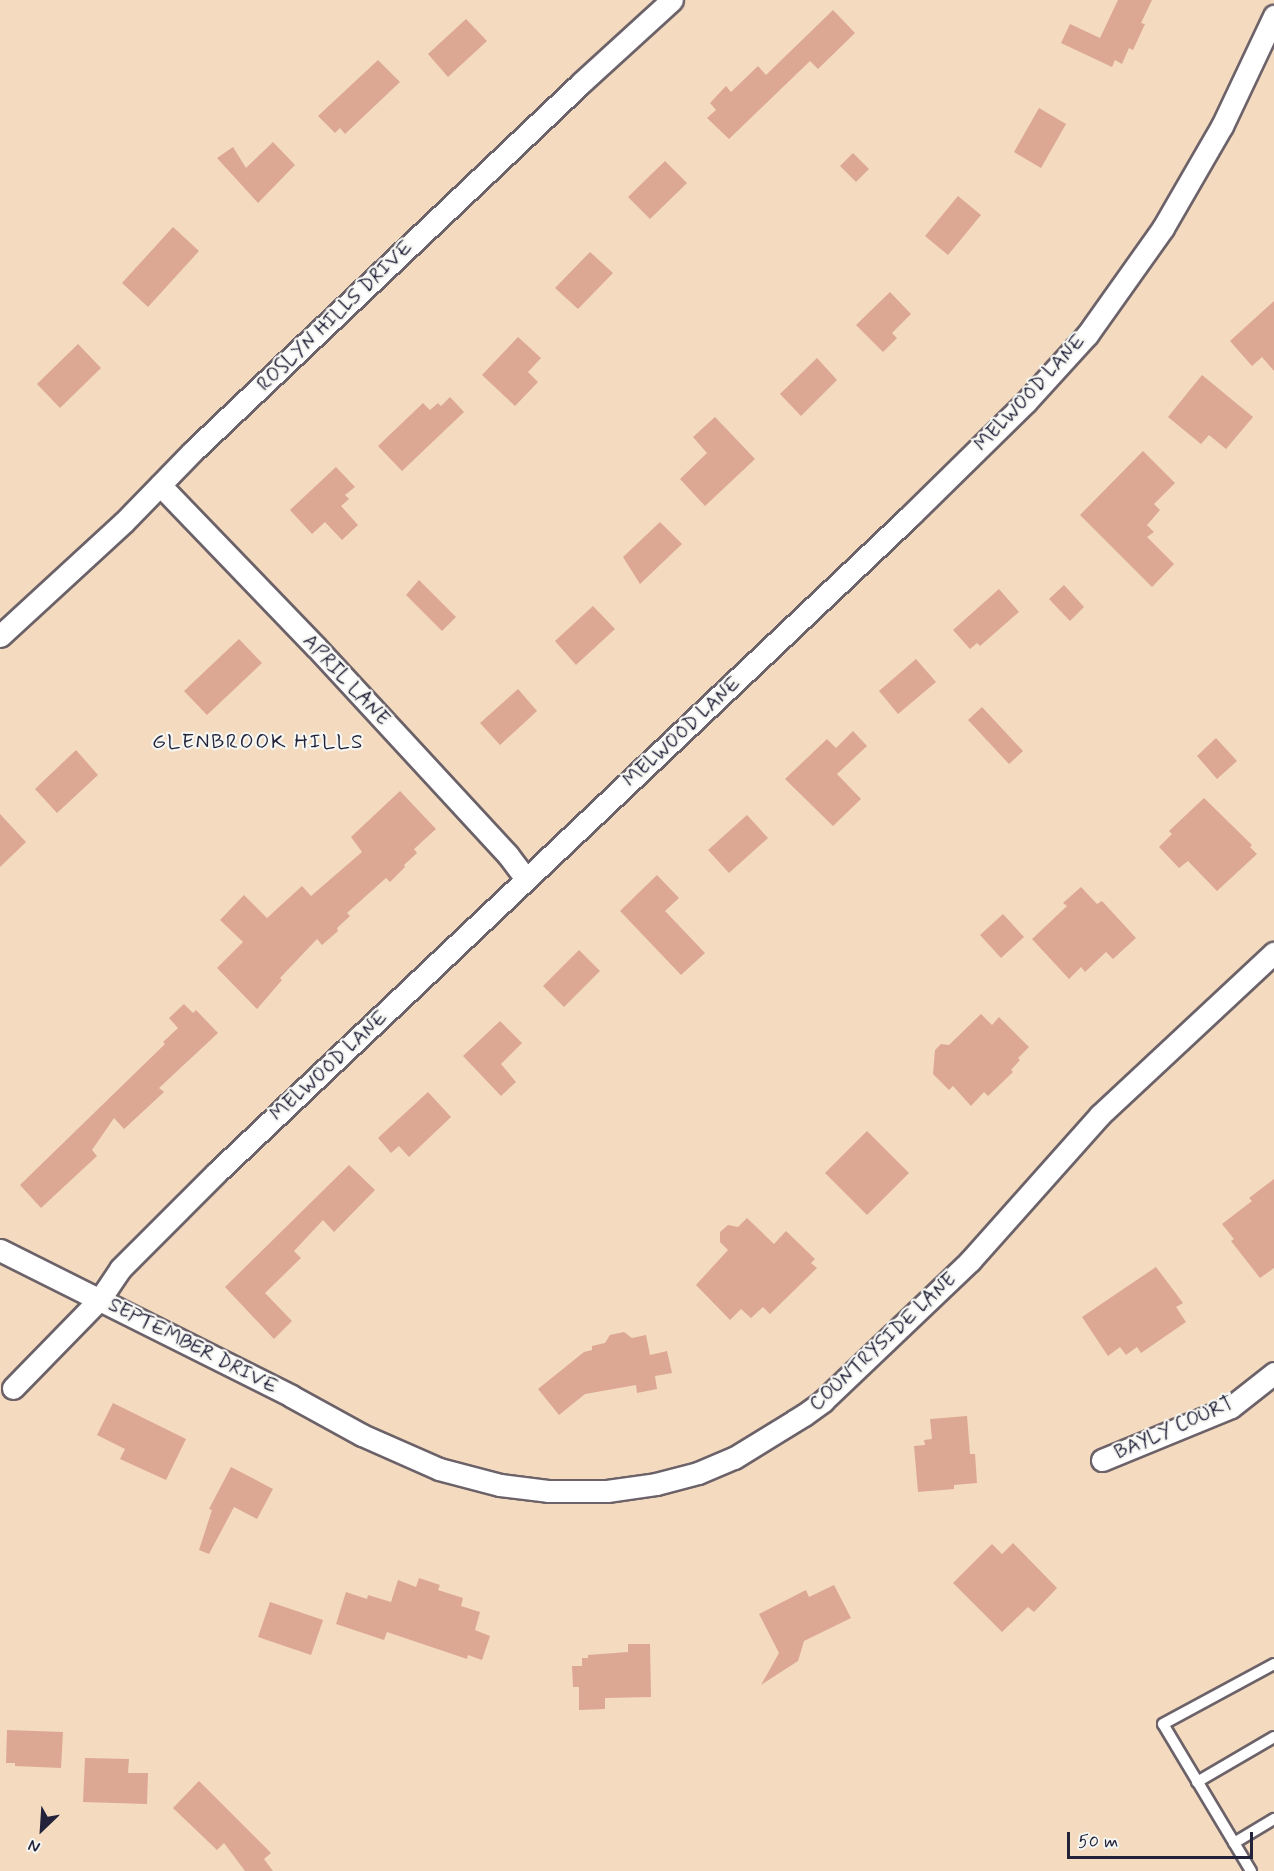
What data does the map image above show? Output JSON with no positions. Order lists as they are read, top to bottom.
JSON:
{
  "streets": {
    "street": [
      "ROSLYN HILLS DRIVE",
      "MELWOOD LANE",
      "APRIL LANE",
      "COUNTRYSIDE LANE",
      "SEPTEMBER DRIVE",
      "BAYLY COURT"
    ]
  },
  "crossings": [
    ["ROSLYN HILLS DRIVE", "APRIL LANE"],
    ["MELWOOD LANE", "APRIL LANE"],
    ["MELWOOD LANE", "SEPTEMBER DRIVE"],
    ["COUNTRYSIDE LANE", "SEPTEMBER DRIVE"]
  ],
  "districts": ["GLENBROOK HILLS"],
  "scale_bar": "50 m",
  "north": "bottom left"
}
